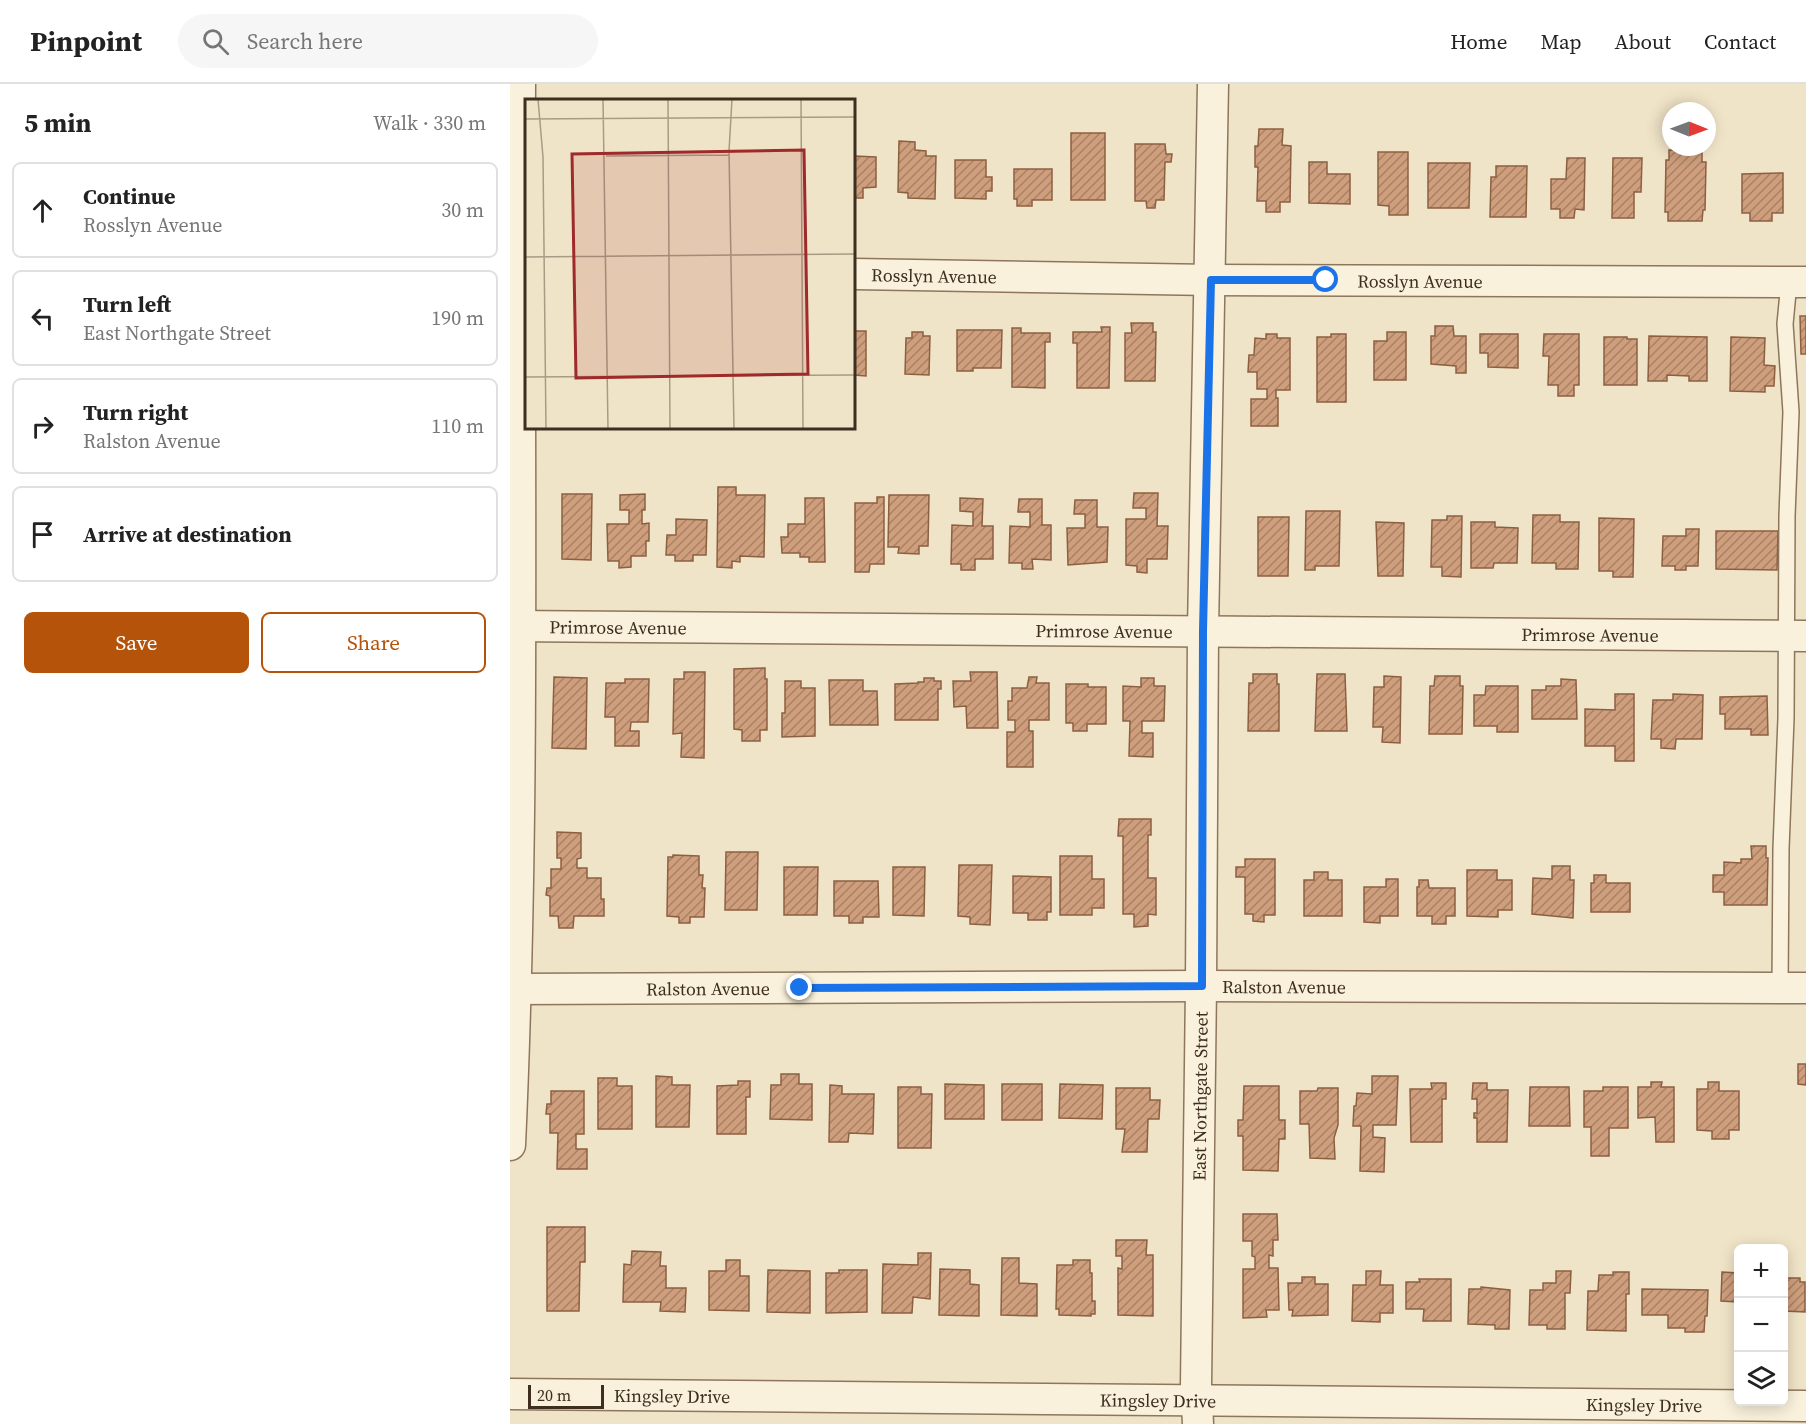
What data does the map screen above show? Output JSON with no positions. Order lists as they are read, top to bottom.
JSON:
{
  "streets": {
    "street": [
      "Rosslyn Avenue",
      "Primrose Avenue",
      "Ralston Avenue",
      "East Northgate Street",
      "Kingsley Drive"
    ]
  },
  "crossings": [
    ["Rosslyn Avenue", "East Northgate Street"],
    ["Primrose Avenue", "East Northgate Street"],
    ["Ralston Avenue", "East Northgate Street"],
    ["East Northgate Street", "Kingsley Drive"]
  ],
  "scale_bar": "20 m",
  "north": "right",
  "page": {
    "header": "Pinpoint",
    "search": "Search here",
    "nav": [
      "Home",
      "Map",
      "About",
      "Contact"
    ],
    "heading": ["5 min", "Walk · 330 m"],
    "list": [
      ["Continue", "Rosslyn Avenue", "30 m"],
      ["Turn left", "East Northgate Street", "190 m"],
      ["Turn right", "Ralston Avenue", "110 m"],
      "Arrive at destination"
    ],
    "buttons": ["Save", "Share"],
    "map_buttons": ["+", "−"],
    "scale": "20 m"
  }
}
